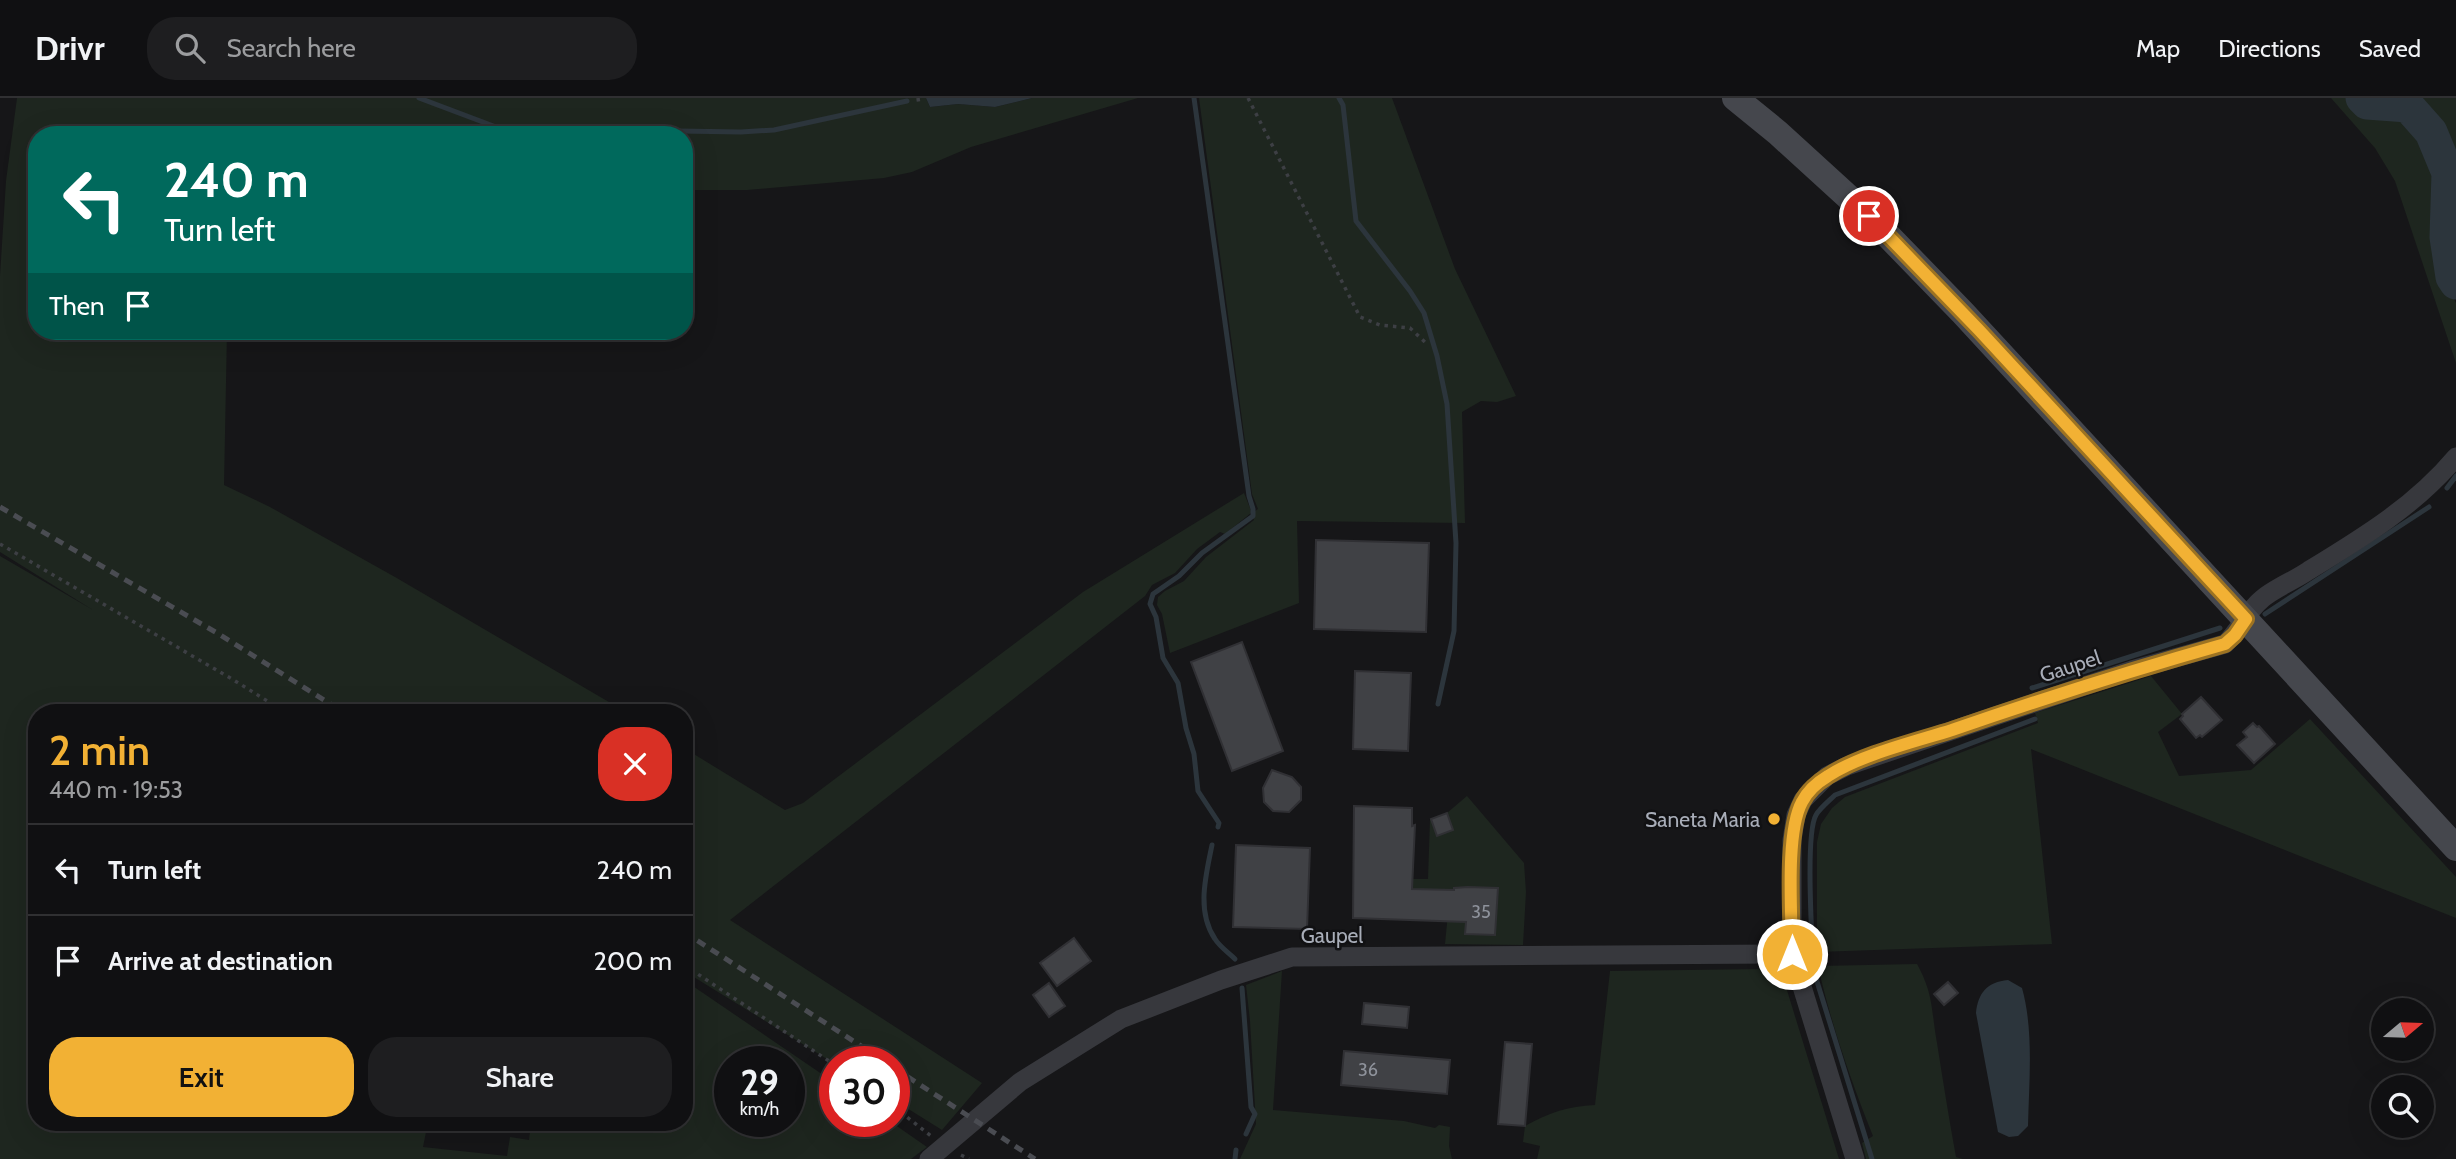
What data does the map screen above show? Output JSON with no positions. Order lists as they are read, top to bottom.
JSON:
{
  "streets": {
    "street": ["Gaupel"]
  },
  "places": ["Saneta Maria"],
  "house_numbers": ["35", "36"],
  "north": "right",
  "page": {
    "header": "Drivr",
    "search": "Search here",
    "nav": ["Map", "Directions", "Saved"],
    "turn": ["240 m", "Turn left"],
    "then": "Then",
    "heading": ["2 min", "440 m · 19:53"],
    "list": [
      {
        "name": "Turn left",
        "value": "240 m"
      },
      {
        "name": "Arrive at destination",
        "value": "200 m"
      }
    ],
    "buttons": ["Exit", "Share"],
    "speed": "29 km/h",
    "limit": "30"
  }
}
